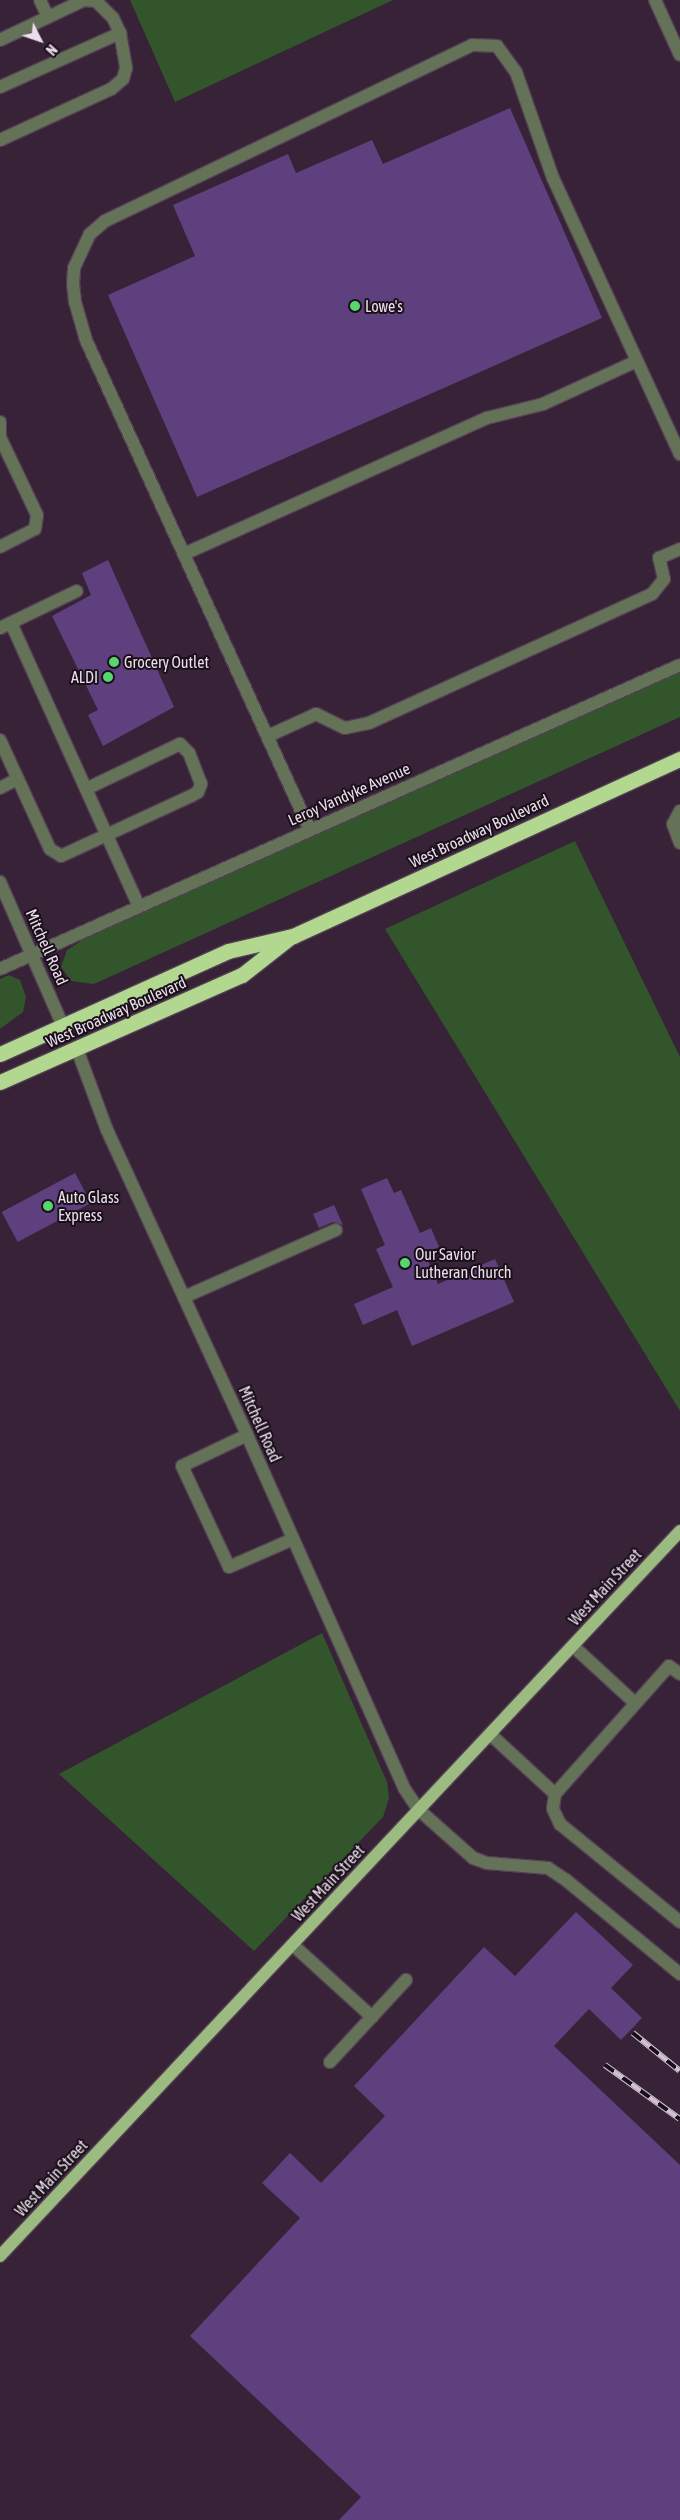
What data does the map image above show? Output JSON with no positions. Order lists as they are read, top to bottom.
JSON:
{
  "streets": {
    "highway": ["West Broadway Boulevard"],
    "main road": ["West Main Street"],
    "street": ["Leroy Vandyke Avenue", "Mitchell Road"]
  },
  "crossings": [
    ["Leroy Vandyke Avenue", "Mitchell Road"],
    ["West Broadway Boulevard", "Mitchell Road"],
    ["Mitchell Road", "West Main Street"]
  ],
  "places": [
    "Lowe's",
    "Grocery Outlet",
    "ALDI",
    "Auto Glass Express",
    "Our Savior Lutheran Church"
  ],
  "north": "bottom right"
}
